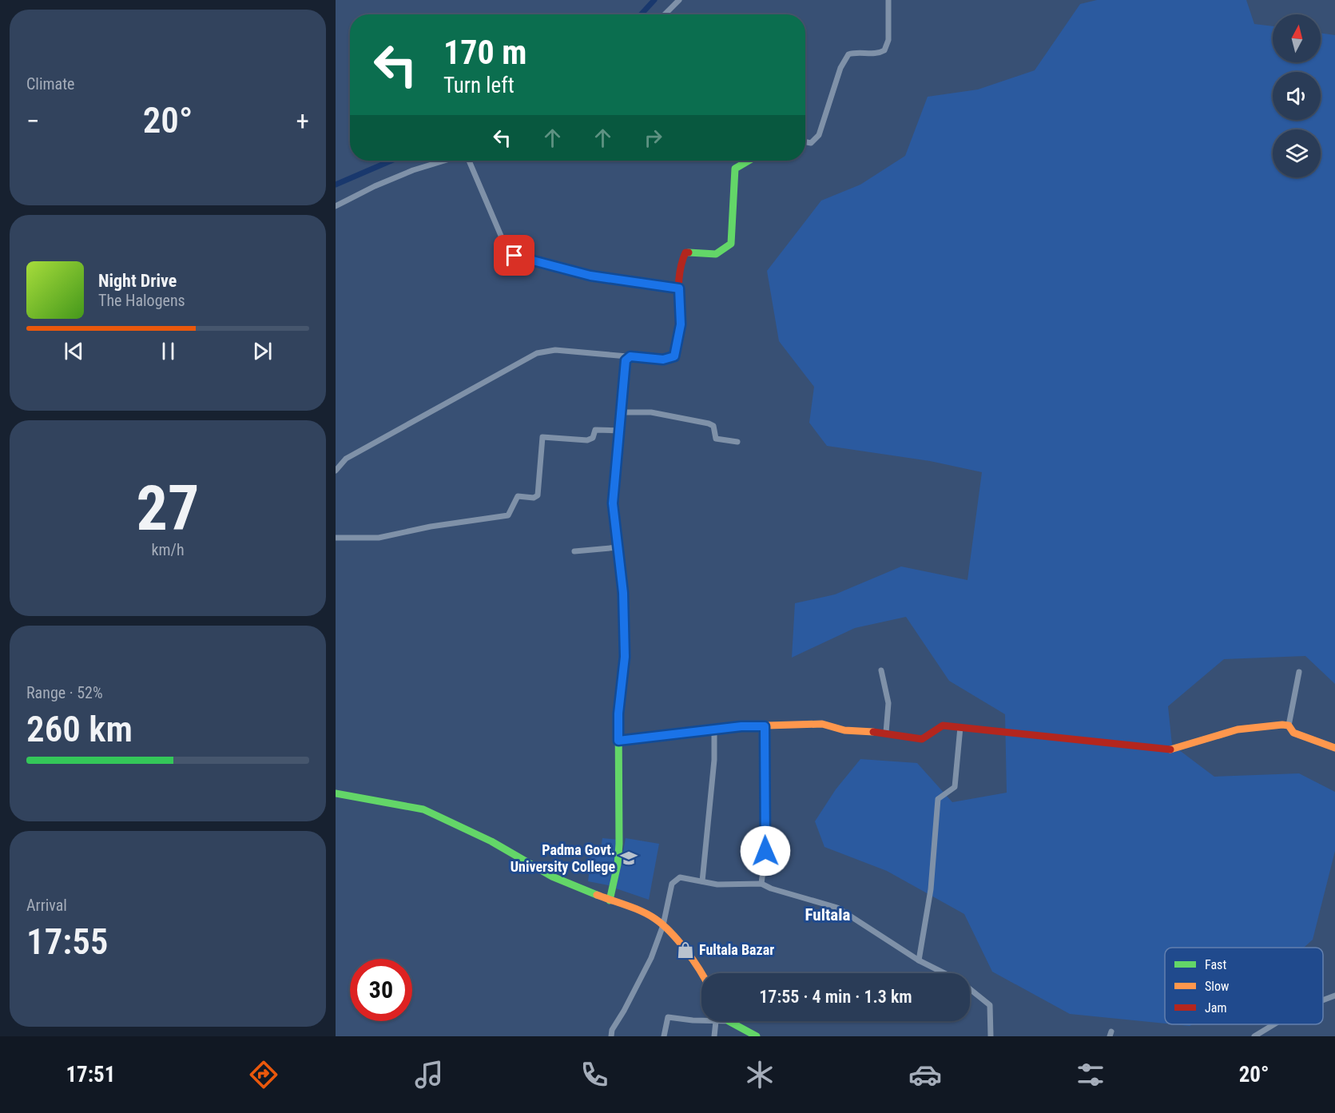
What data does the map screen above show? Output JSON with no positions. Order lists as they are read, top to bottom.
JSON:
{
  "districts": ["Fultala"],
  "places": {
    "school or university": ["Padma Govt. University College"],
    "shop": ["Fultala Bazar"]
  },
  "legend": ["Fast", "Slow", "Jam"],
  "north": "top",
  "page": {
    "tile": [
      "Climate",
      ["27", "km/h"],
      ["Range · 52%", "260 km"],
      ["Arrival", "17:55"]
    ],
    "turn": ["170 m", "Turn left"],
    "heat": ["−", "20°", "+"],
    "song": ["Night Drive", "The Halogens"],
    "limit": "30",
    "trip": "17:55 · 4 min · 1.3 km",
    "tabs": ["17:51", "20°"]
  }
}
